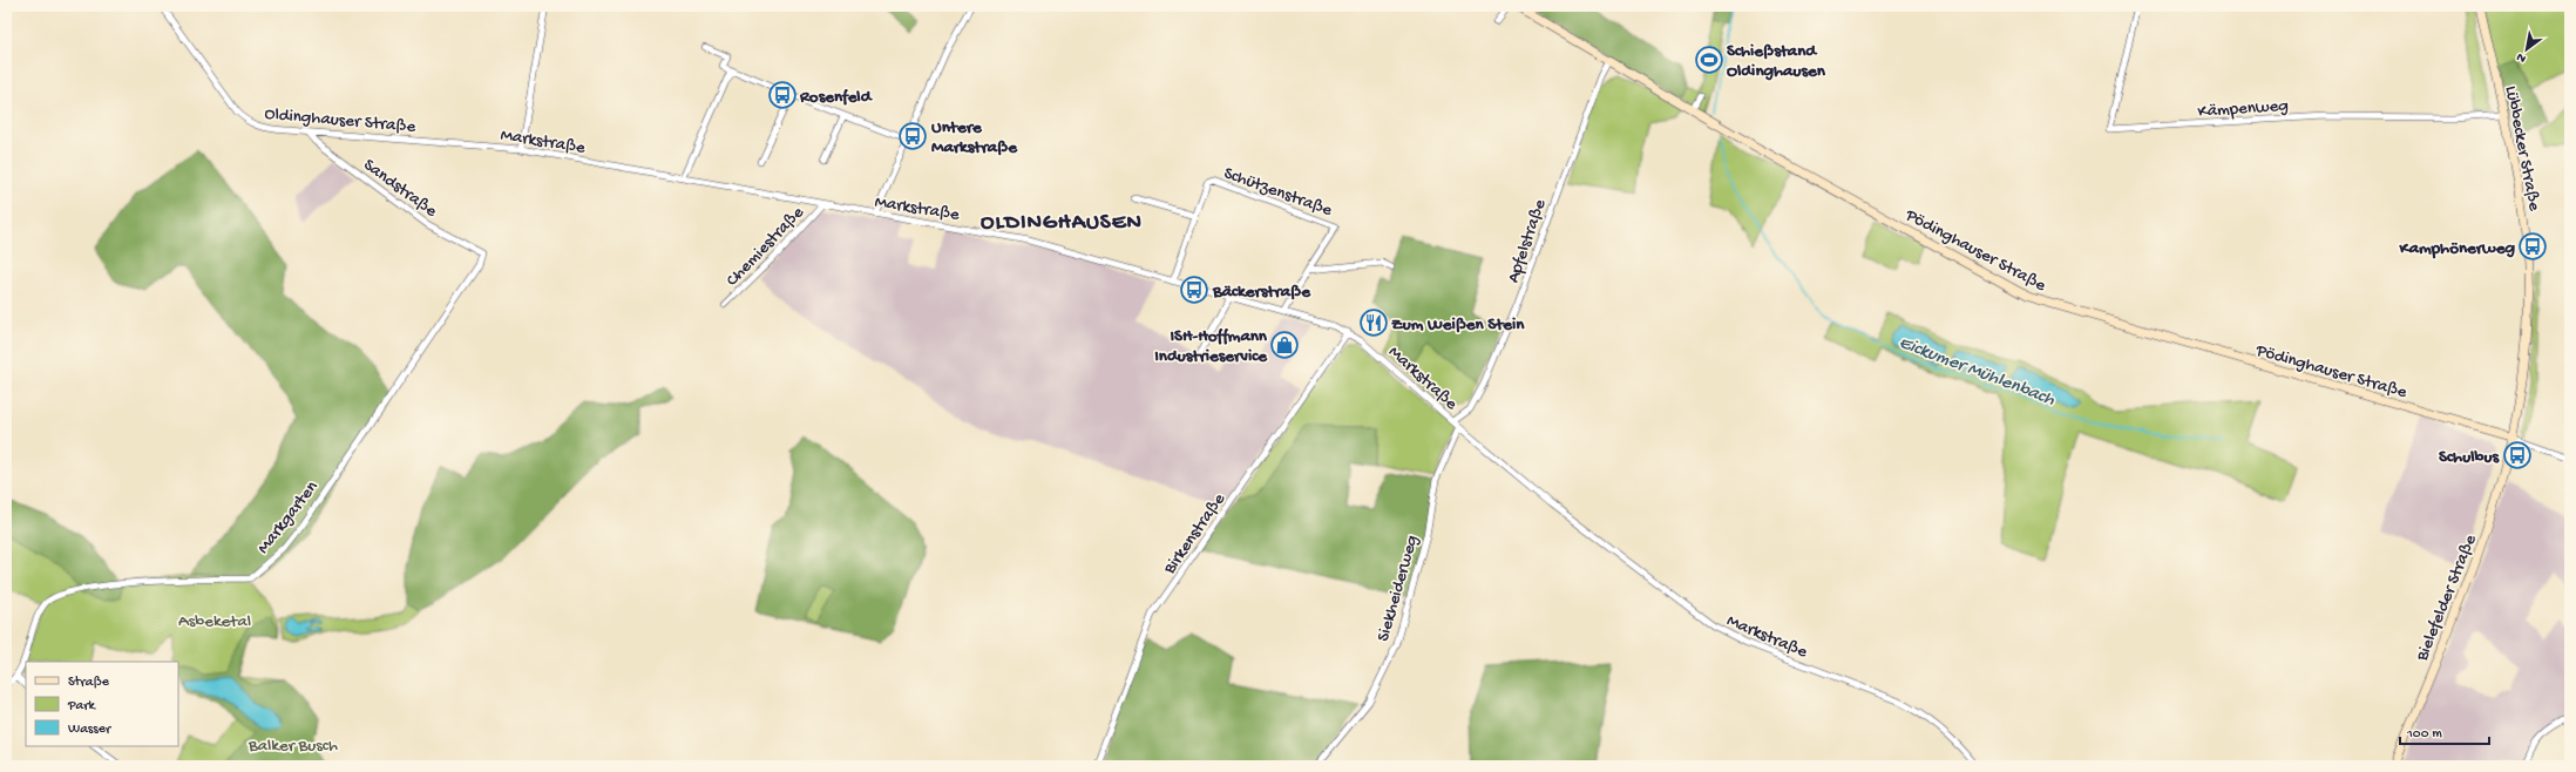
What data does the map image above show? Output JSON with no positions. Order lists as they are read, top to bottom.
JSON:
{
  "streets": {
    "street": [
      "Kämpenweg",
      "Oldinghauser Straße",
      "Markstraße",
      "Lübbecker Straße",
      "Sandstraße",
      "Schützenstraße",
      "Apfelstraße",
      "Chemiestraße",
      "Pödinghauser Straße",
      "Markgarten",
      "Birkenstraße",
      "Siekheiderweg",
      "Bielefelder Straße"
    ]
  },
  "crossings": [
    ["Kämpenweg", "Lübbecker Straße"],
    ["Oldinghauser Straße", "Markstraße"],
    ["Oldinghauser Straße", "Sandstraße"],
    ["Markstraße", "Apfelstraße"],
    ["Markstraße", "Chemiestraße"],
    ["Markstraße", "Birkenstraße"],
    ["Markstraße", "Siekheiderweg"],
    ["Lübbecker Straße", "Pödinghauser Straße"],
    ["Lübbecker Straße", "Bielefelder Straße"],
    ["Sandstraße", "Markgarten"],
    ["Apfelstraße", "Pödinghauser Straße"],
    ["Pödinghauser Straße", "Bielefelder Straße"]
  ],
  "districts": ["OLDINGHAUSEN"],
  "water": ["Eickumer Mühlenbach"],
  "parks": ["Asbeketal", "Balker Busch"],
  "places": {
    "sports": ["Schießstand Oldinghausen"],
    "bus stop": [
      "Rosenfeld",
      "Untere Markstraße",
      "Kamphönerweg",
      "Bäckerstraße",
      "Schulbus"
    ],
    "restaurant": ["Zum Weißen Stein"],
    "shop": ["ISH-Hoffmann Industrieservice"]
  },
  "legend": ["Straße", "Park", "Wasser"],
  "scale_bar": "100 m",
  "north": "bottom left"
}
